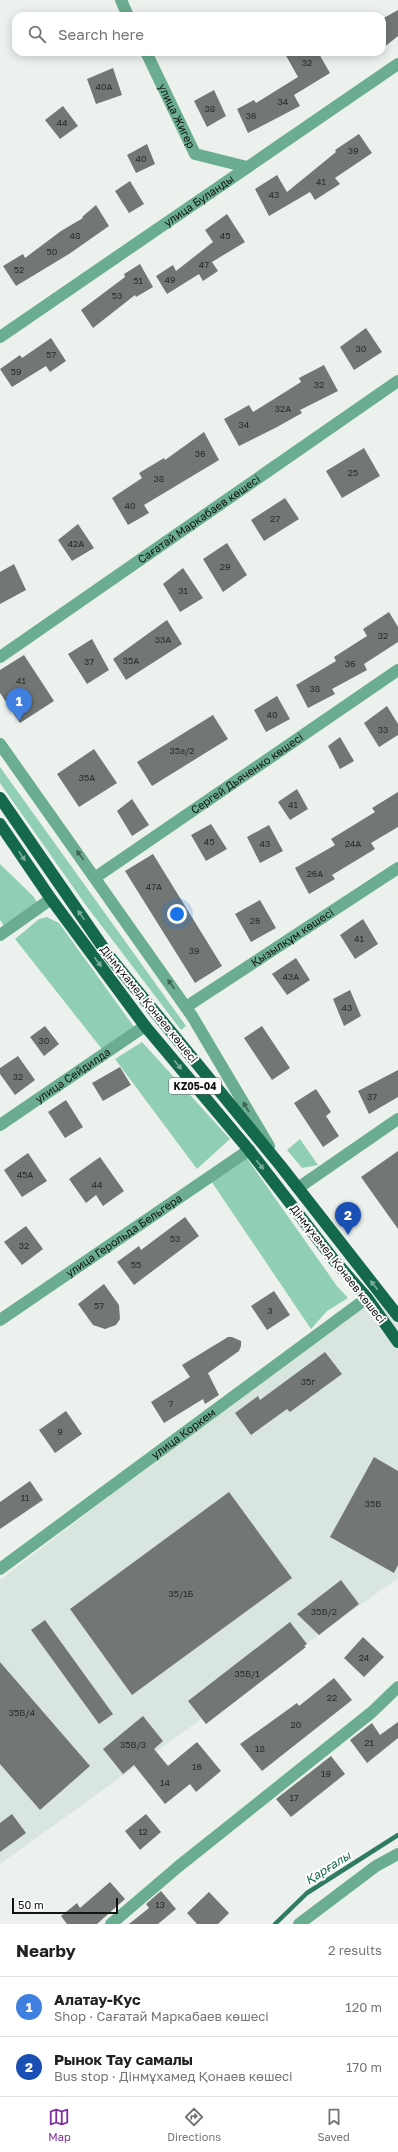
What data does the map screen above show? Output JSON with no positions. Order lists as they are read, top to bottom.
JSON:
{
  "streets": {
    "main road": ["Дінмұхамед Қонаев көшесі", "KZ05-04"],
    "street": [
      "улица Жигер",
      "улица Буланды",
      "Сағатай Маркабаев көшесі",
      "Сергей Дьяченко көшесі",
      "Қызылқұм көшесі",
      "улица Сейдилда",
      "улица Герольда Бельгера",
      "улица Коркем"
    ]
  },
  "crossings": [
    ["улица Жигер", "улица Буланды"],
    ["Дінмұхамед Қонаев көшесі", "улица Сейдилда"],
    ["Дінмұхамед Қонаев көшесі", "улица Герольда Бельгера"],
    ["Дінмұхамед Қонаев көшесі", "улица Коркем"]
  ],
  "water": ["Қарғалы"],
  "house_numbers": [
    "32",
    "40А",
    "34",
    "38",
    "36",
    "44",
    "39",
    "40",
    "41",
    "43",
    "48",
    "45",
    "50",
    "47",
    "52",
    "49",
    "51",
    "53",
    "30",
    "57",
    "59",
    "32",
    "32А",
    "34",
    "36",
    "25",
    "38",
    "40",
    "27",
    "42А",
    "29",
    "31",
    "32",
    "33А",
    "35А",
    "37",
    "36",
    "41",
    "38",
    "40",
    "33",
    "35а/2",
    "35А",
    "41",
    "45",
    "43",
    "24А",
    "26А",
    "47А",
    "26",
    "41",
    "39",
    "43А",
    "43",
    "30",
    "32",
    "37",
    "45А",
    "44",
    "53",
    "32",
    "55",
    "57",
    "3",
    "35г",
    "7",
    "9",
    "11",
    "35В",
    "35/1Б",
    "35В/2",
    "24",
    "35В/1",
    "22",
    "35В/4",
    "20",
    "21",
    "35В/3",
    "18",
    "16",
    "19",
    "14",
    "17",
    "12",
    "13"
  ],
  "scale_bar": "50 m",
  "page": {
    "search": "Search here",
    "pins": ["1", "2"],
    "scale": "50 m",
    "heading": ["Nearby", "2 results"],
    "list": [
      {
        "mark": "1",
        "name": "Алатау-Кус",
        "note": "Shop · Сағатай Маркабаев көшесі",
        "value": "120 m"
      },
      {
        "mark": "2",
        "name": "Рынок Тау самалы",
        "note": "Bus stop · Дінмұхамед Қонаев көшесі",
        "value": "170 m"
      }
    ],
    "nav": ["Map", "Directions", "Saved"]
  }
}
